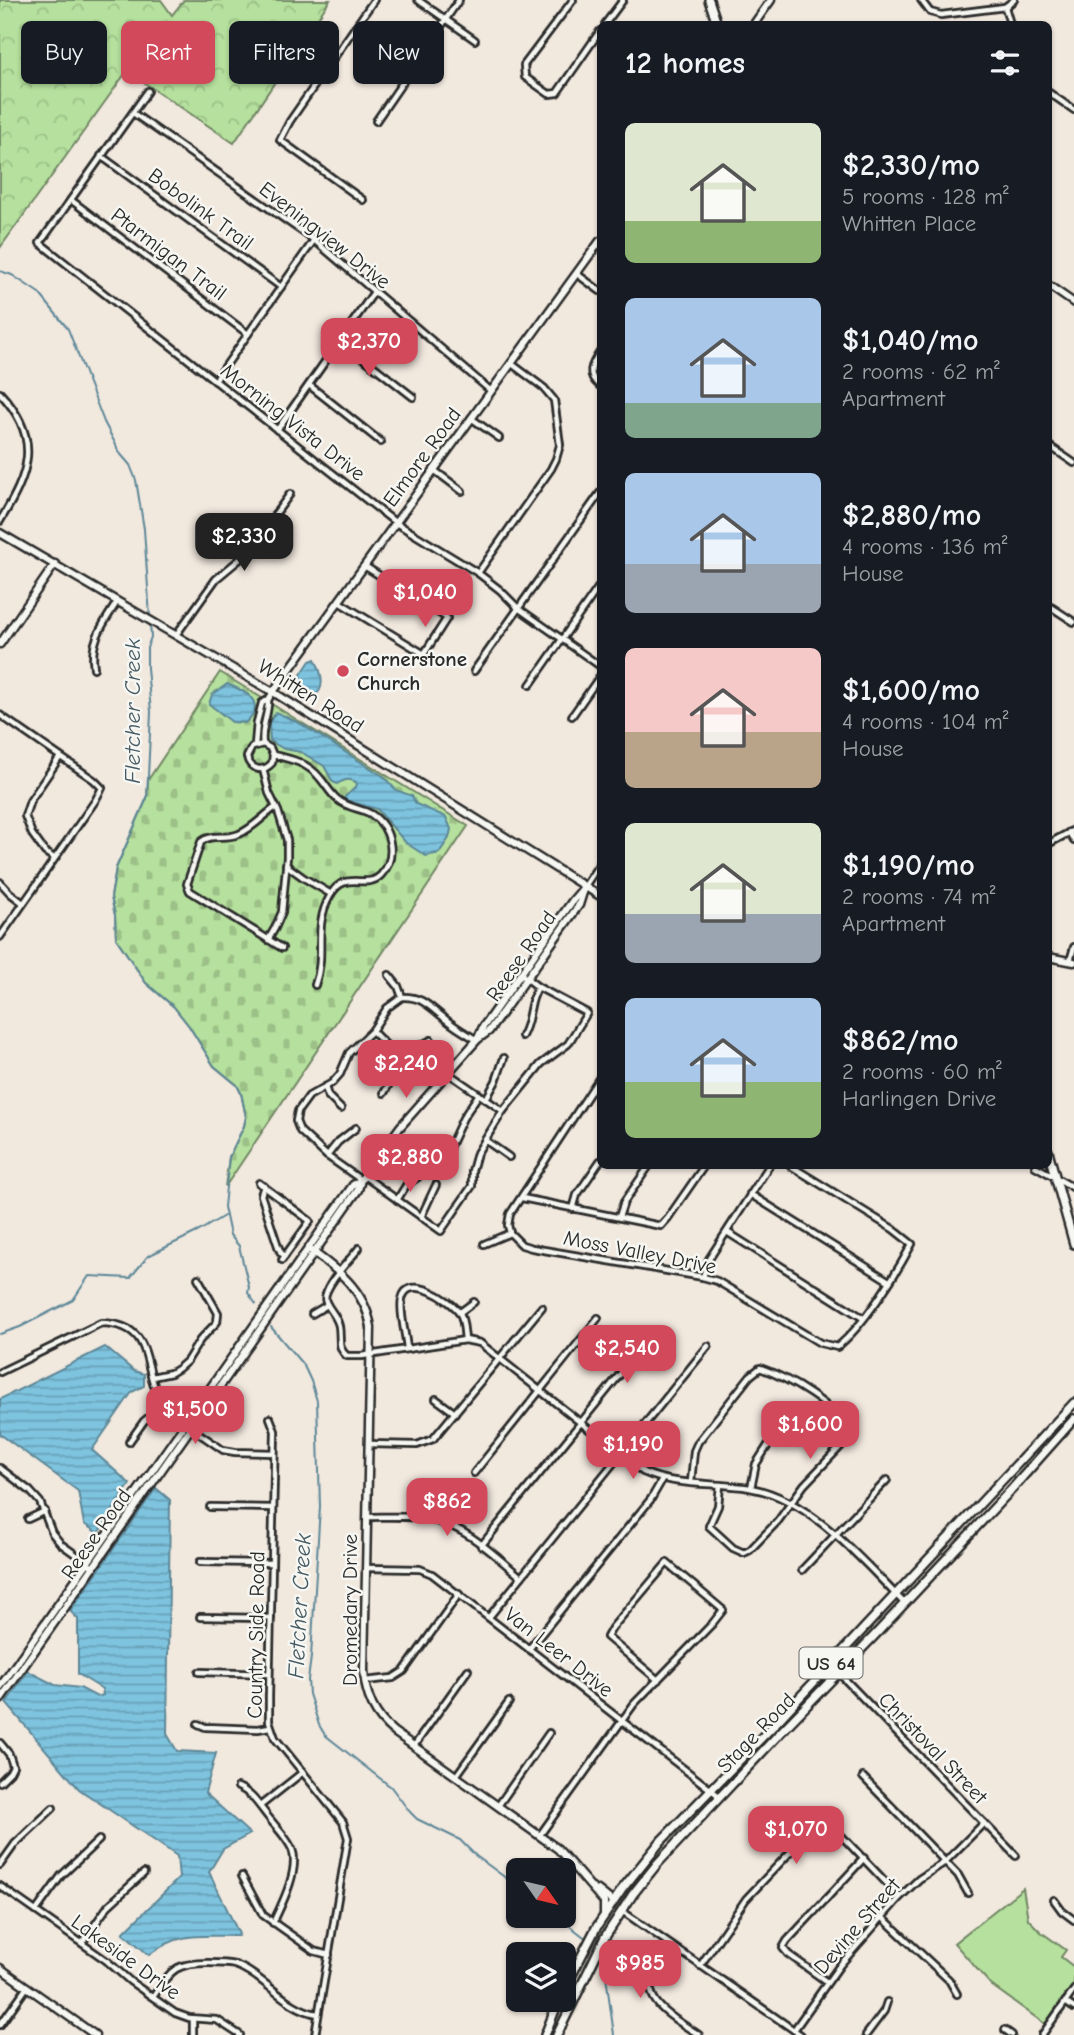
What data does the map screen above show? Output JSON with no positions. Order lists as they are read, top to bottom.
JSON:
{
  "streets": {
    "main road": [
      "Elmore Road",
      "Whitten Road",
      "Reese Road",
      "Dromedary Drive",
      "US 64",
      "Stage Road"
    ],
    "street": [
      "Bobolink Trail",
      "Eveningview Drive",
      "Ptarmigan Trail",
      "Morning Vista Drive",
      "Moss Valley Drive",
      "Country Side Road",
      "Van Leer Drive",
      "Christoval Street",
      "Devine Street",
      "Lakeside Drive"
    ]
  },
  "crossings": [
    ["Eveningview Drive", "Elmore Road"],
    ["Ptarmigan Trail", "Morning Vista Drive"],
    ["Morning Vista Drive", "Elmore Road"],
    ["Elmore Road", "Whitten Road"],
    ["Whitten Road", "Reese Road"],
    ["Reese Road", "Dromedary Drive"],
    ["Dromedary Drive", "Van Leer Drive"],
    ["Dromedary Drive", "Stage Road"],
    ["Van Leer Drive", "Stage Road"],
    ["Stage Road", "Christoval Street"],
    ["Christoval Street", "Devine Street"]
  ],
  "water": ["Fletcher Creek"],
  "places": ["Cornerstone Church"],
  "north": "bottom right",
  "page": {
    "chip": [
      "Buy",
      "Rent",
      "Filters",
      "New"
    ],
    "heading": "12 homes",
    "list": [
      {
        "name": "$2,330/mo",
        "note": "5 rooms · 128 m² · Whitten Place"
      },
      {
        "name": "$1,040/mo",
        "note": "2 rooms · 62 m² · Apartment"
      },
      {
        "name": "$2,880/mo",
        "note": "4 rooms · 136 m² · House"
      },
      {
        "name": "$1,600/mo",
        "note": "4 rooms · 104 m² · House"
      },
      {
        "name": "$1,190/mo",
        "note": "2 rooms · 74 m² · Apartment"
      },
      {
        "name": "$862/mo",
        "note": "2 rooms · 60 m² · Harlingen Drive"
      }
    ],
    "price": [
      "$2,370",
      "$2,330",
      "$1,040",
      "$2,240",
      "$2,880",
      "$2,540",
      "$1,500",
      "$1,600",
      "$1,190",
      "$862",
      "$1,070",
      "$985"
    ]
  }
}
